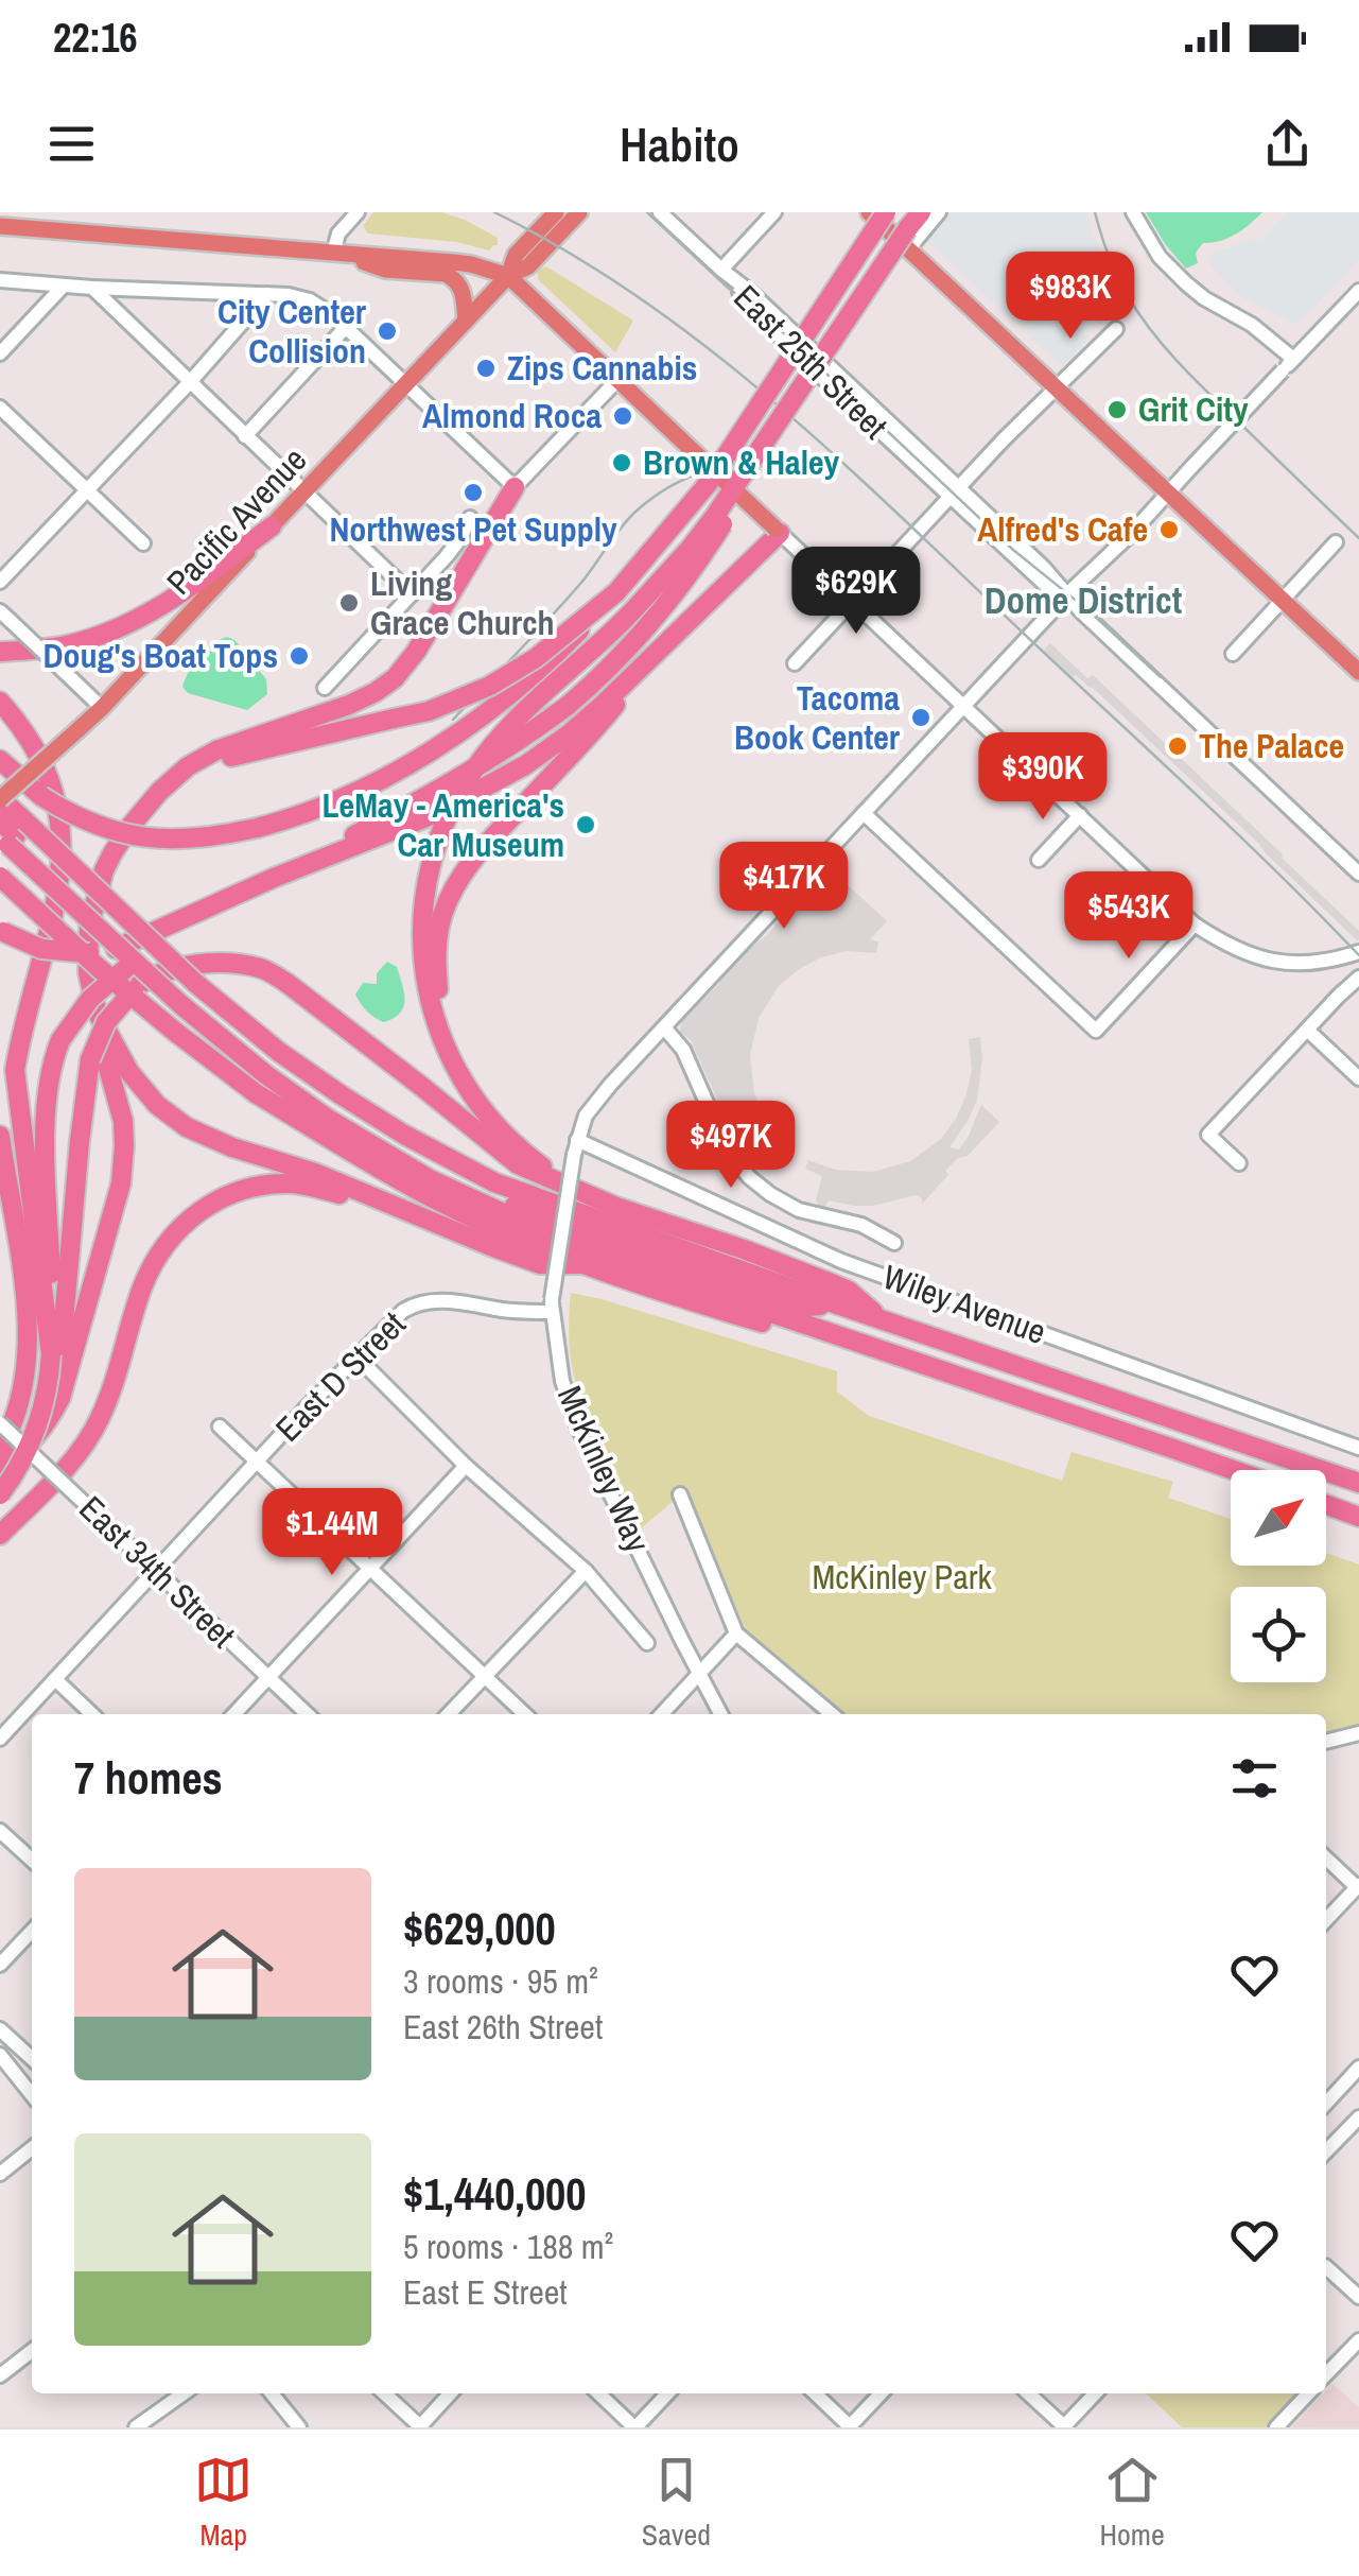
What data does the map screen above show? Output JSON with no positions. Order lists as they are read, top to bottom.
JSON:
{
  "streets": {
    "main road": ["Pacific Avenue"],
    "street": [
      "East 25th Street",
      "Wiley Avenue",
      "East D Street",
      "McKinley Way",
      "East 34th Street"
    ]
  },
  "crossings": [
    ["Wiley Avenue", "McKinley Way"],
    ["East D Street", "McKinley Way"],
    ["East D Street", "East 34th Street"]
  ],
  "districts": ["Dome District"],
  "parks": ["McKinley Park"],
  "places": [
    "City Center Collision",
    "Zips Cannabis",
    "Grit City",
    "Almond Roca",
    "Brown & Haley",
    "Northwest Pet Supply",
    "Alfred's Cafe",
    "Living Grace Church",
    "Doug's Boat Tops",
    "Tacoma Book Center",
    "The Palace",
    "LeMay - America's Car Museum"
  ],
  "north": "top right",
  "page": {
    "status": "22:16",
    "header": "Habito",
    "price": [
      "$983K",
      "$629K",
      "$390K",
      "$417K",
      "$543K",
      "$497K",
      "$1.44M"
    ],
    "heading": "7 homes",
    "list": [
      {
        "name": "$629,000",
        "note": "3 rooms · 95 m² · East 26th Street"
      },
      {
        "name": "$1,440,000",
        "note": "5 rooms · 188 m² · East E Street"
      }
    ],
    "tabs": ["Map", "Saved", "Home"]
  }
}
